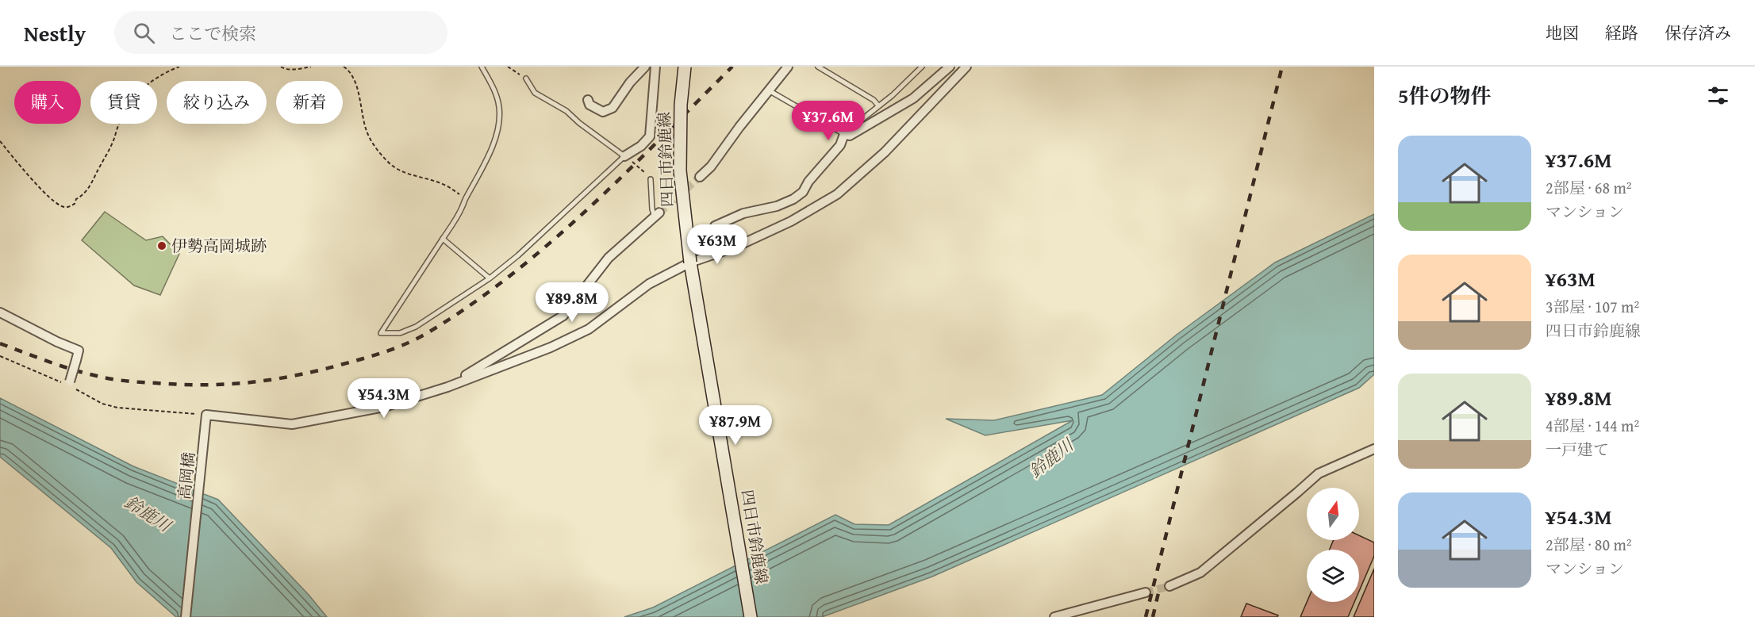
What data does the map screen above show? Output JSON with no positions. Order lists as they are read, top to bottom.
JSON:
{
  "streets": {
    "main road": ["四日市鈴鹿線"],
    "street": ["高岡橋"]
  },
  "water": ["鈴鹿川"],
  "places": ["伊勢高岡城跡"],
  "north": "top",
  "page": {
    "header": "Nestly",
    "search": "ここで検索",
    "nav": ["地図", "経路", "保存済み"],
    "heading": "5件の物件",
    "chip": [
      "購入",
      "賃貸",
      "絞り込み",
      "新着"
    ],
    "price": [
      "¥37.6M",
      "¥63M",
      "¥89.8M",
      "¥54.3M",
      "¥87.9M"
    ],
    "list": [
      {
        "name": "¥37.6M",
        "note": "2部屋 · 68 m² · マンション"
      },
      {
        "name": "¥63M",
        "note": "3部屋 · 107 m² · 四日市鈴鹿線"
      },
      {
        "name": "¥89.8M",
        "note": "4部屋 · 144 m² · 一戸建て"
      },
      {
        "name": "¥54.3M",
        "note": "2部屋 · 80 m² · マンション"
      }
    ]
  }
}
